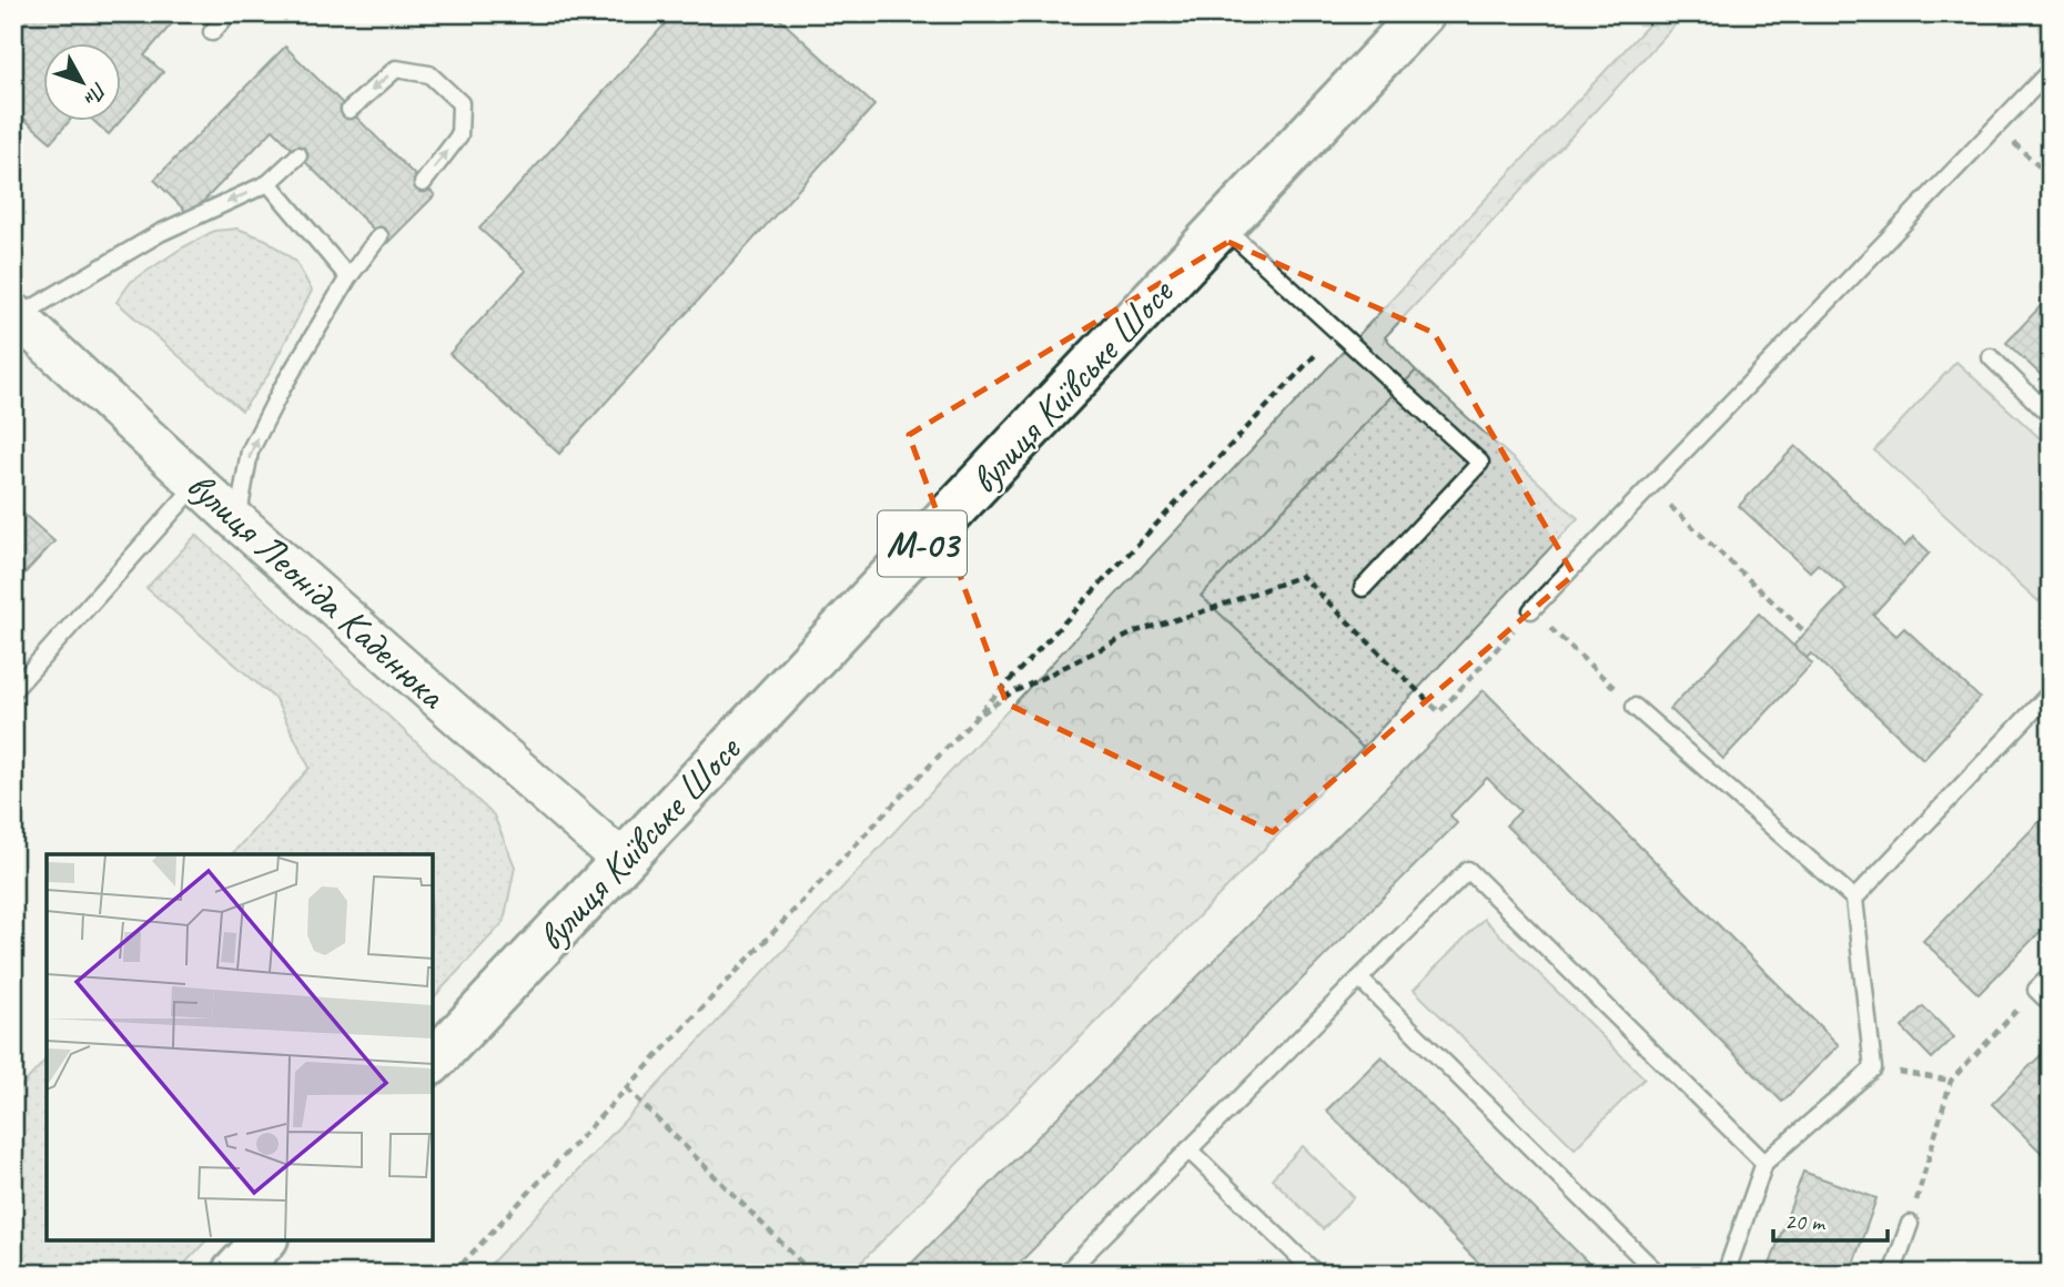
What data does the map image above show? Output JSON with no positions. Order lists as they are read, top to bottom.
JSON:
{
  "streets": {
    "highway": ["вулиця Київське Шосе", "М-03"],
    "street": ["вулиця Леоніда Каденюка"]
  },
  "crossings": [
    ["вулиця Київське Шосе", "вулиця Леоніда Каденюка"]
  ],
  "scale_bar": "20 m",
  "north": "bottom right"
}
